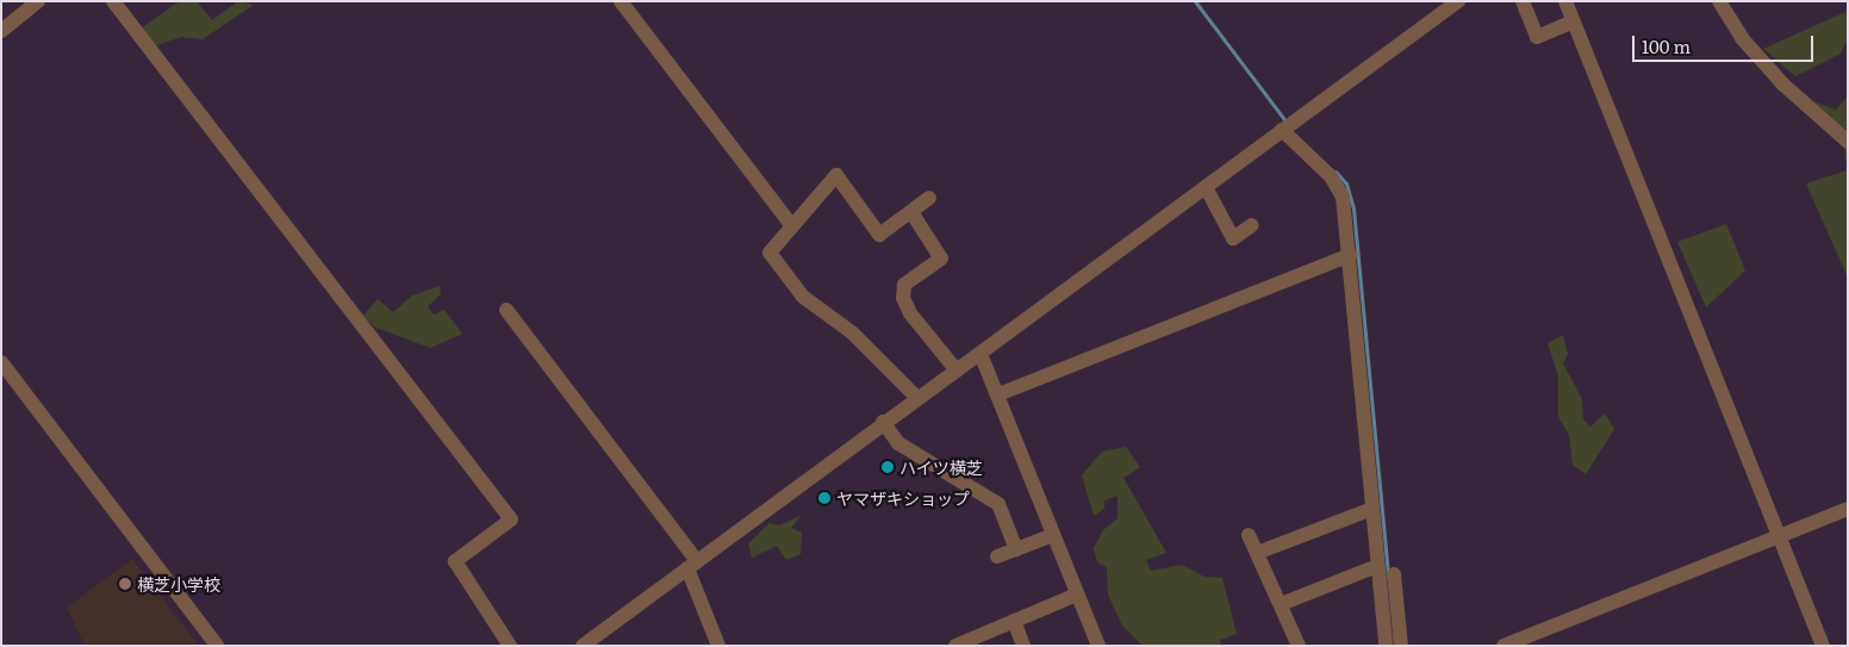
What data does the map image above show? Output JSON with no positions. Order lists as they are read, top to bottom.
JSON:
{
  "places": ["ハイツ横芝", "ヤマザキショップ", "横芝小学校"],
  "scale_bar": "100 m"
}
